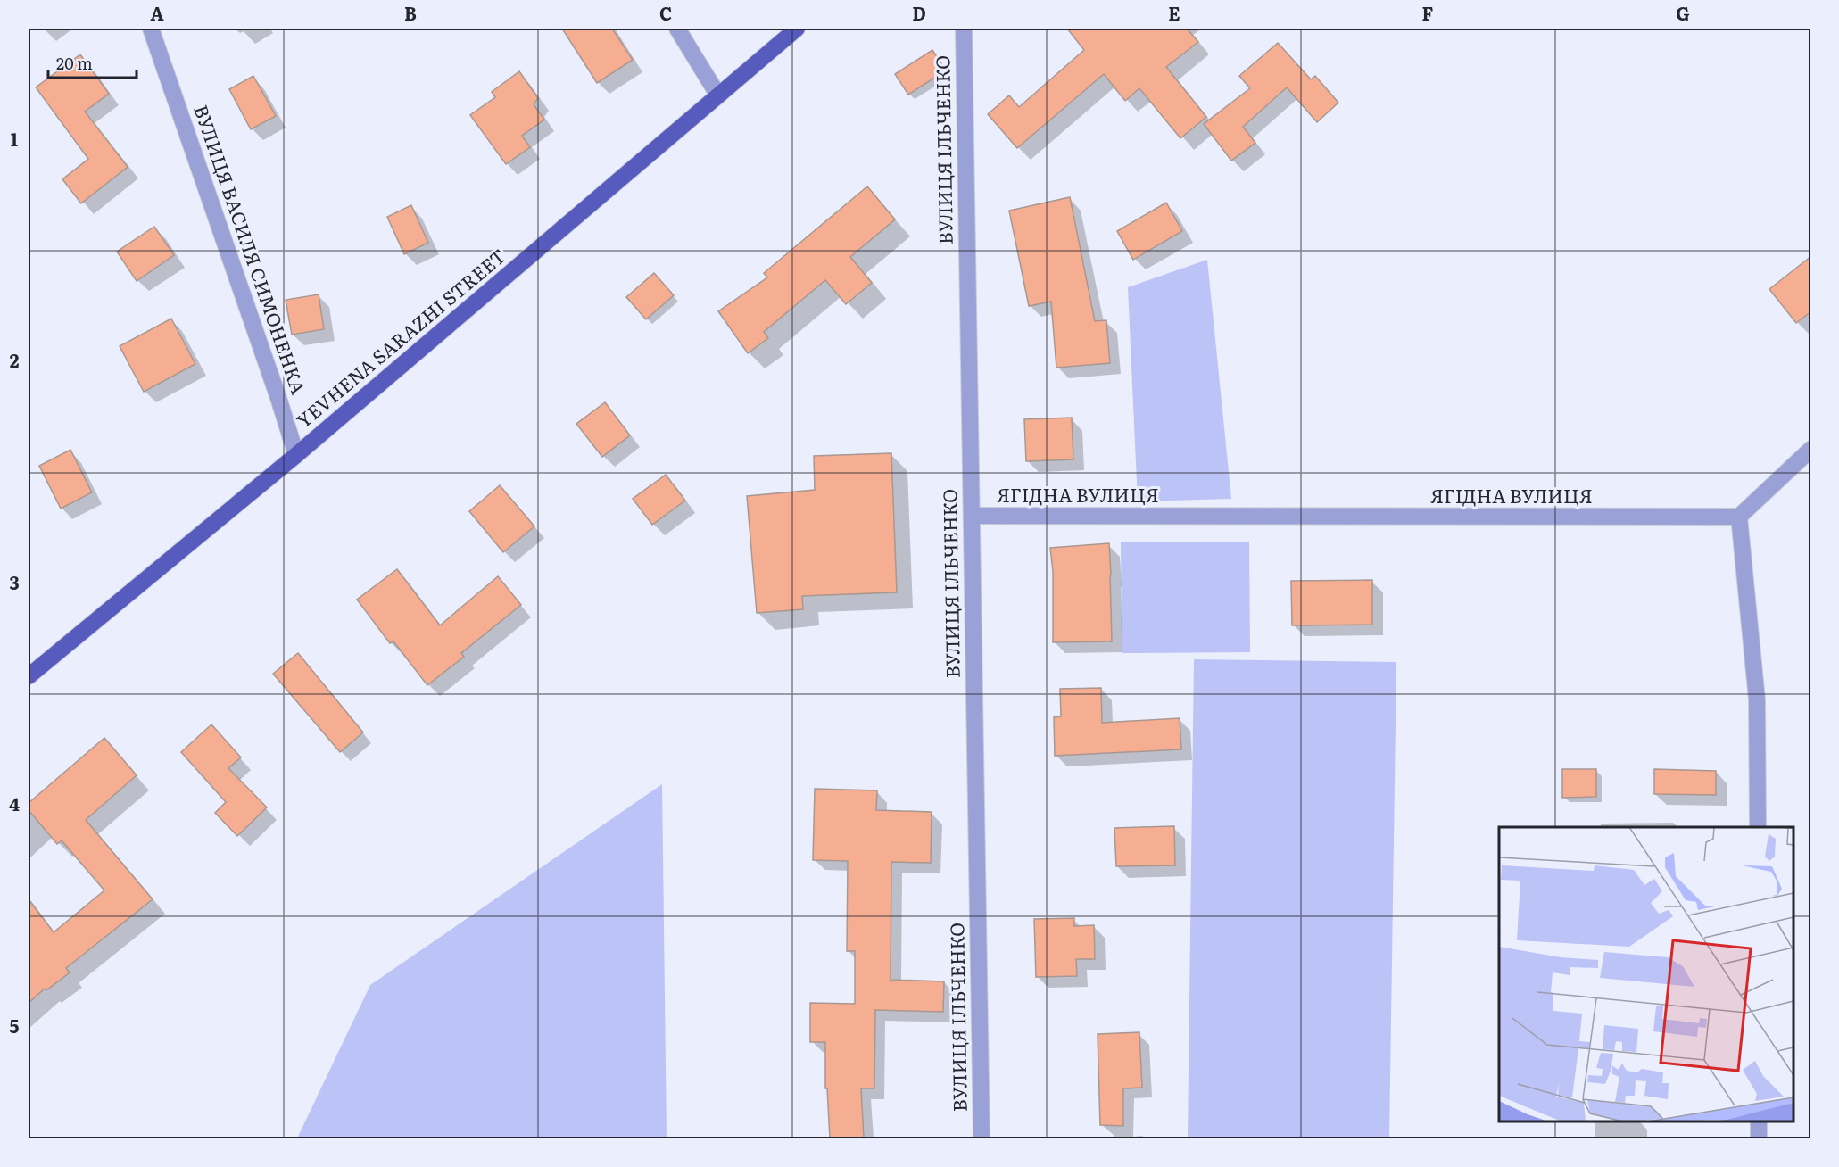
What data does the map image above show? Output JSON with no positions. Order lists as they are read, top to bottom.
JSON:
{
  "streets": {
    "main road": ["YEVHENA SARAZHI STREET"],
    "street": ["ВУЛИЦЯ ІЛЬЧЕНКО", "ВУЛИЦЯ ВАСИЛЯ СИМОНЕНКА", "ЯГІДНА ВУЛИЦЯ"]
  },
  "crossings": [
    ["ВУЛИЦЯ ІЛЬЧЕНКО", "ЯГІДНА ВУЛИЦЯ"],
    ["ВУЛИЦЯ ВАСИЛЯ СИМОНЕНКА", "YEVHENA SARAZHI STREET"]
  ],
  "scale_bar": "20 m",
  "grid": {
    "columns": [
      "A",
      "B",
      "C",
      "D",
      "E",
      "F",
      "G"
    ],
    "rows": [
      "1",
      "2",
      "3",
      "4",
      "5"
    ]
  }
}
